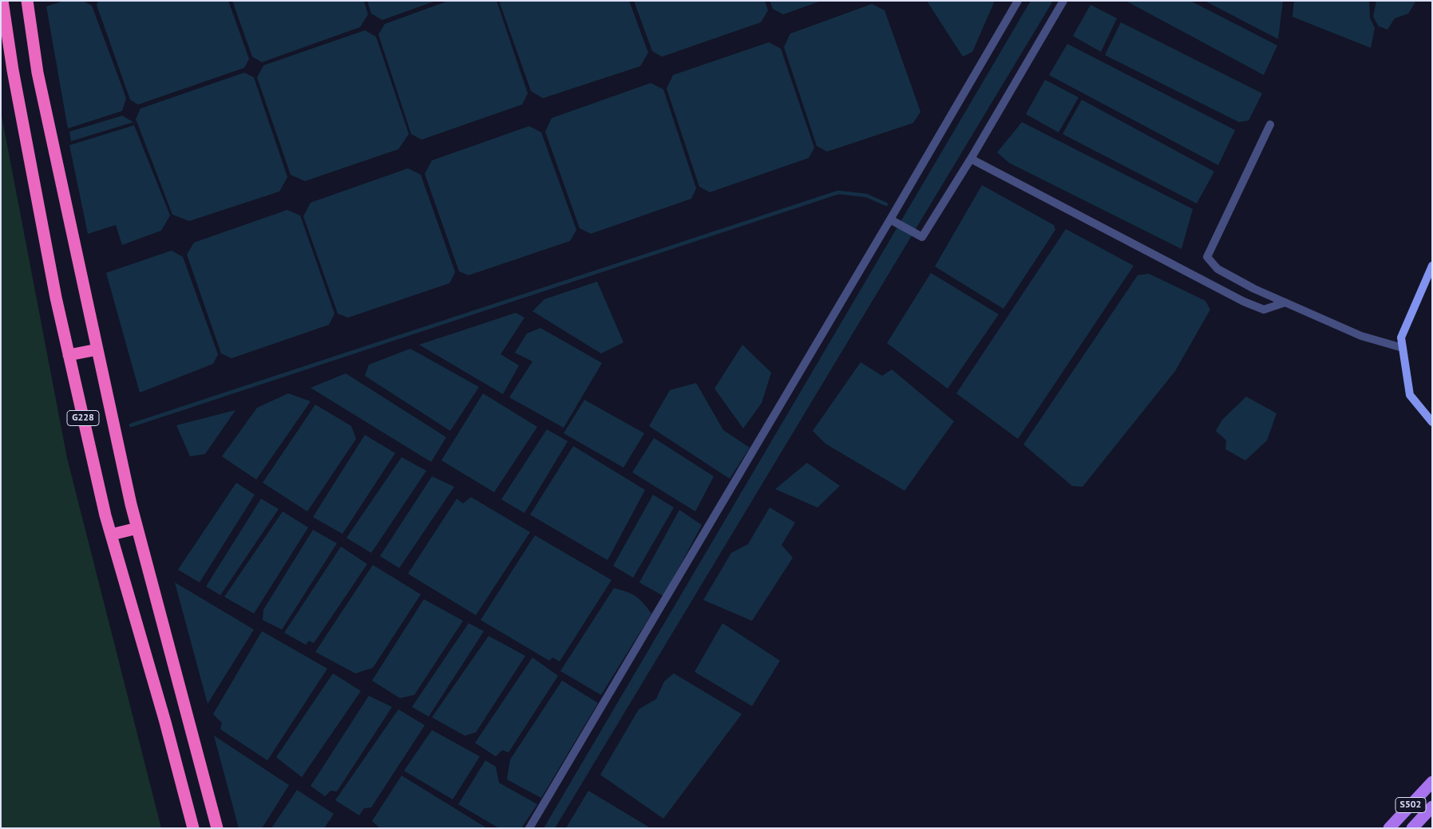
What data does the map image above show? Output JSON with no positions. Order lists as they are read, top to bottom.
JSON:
{
  "streets": {
    "highway": ["G228"],
    "main road": ["S502"]
  }
}
